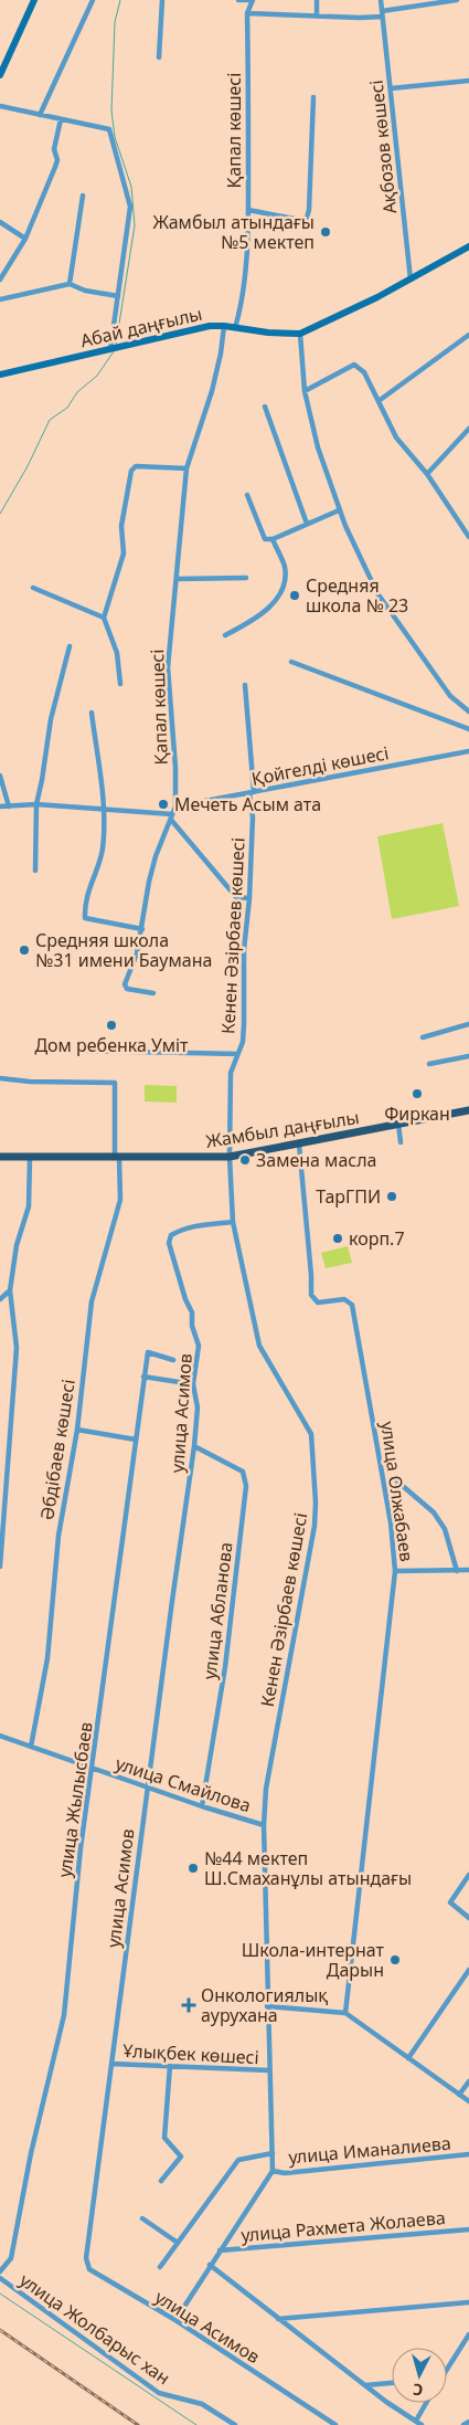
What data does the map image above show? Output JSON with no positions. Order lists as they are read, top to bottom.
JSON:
{
  "streets": {
    "main road": ["Абай даңғылы", "Жамбыл даңғылы"],
    "street": [
      "Қапал көшесі",
      "Ақбозов көшесі",
      "Қойгелді көшесі",
      "Кенен Әзірбаев көшесі",
      "улица Асимов",
      "Әбдібаев көшесі",
      "улица Олжабаев",
      "улица Абланова",
      "улица Смайлова",
      "улица Жылысбаев",
      "Ұлықбек көшесі",
      "улица Иманалиева",
      "улица Рахмета Жолаева",
      "улица Жолбарыс хан"
    ]
  },
  "crossings": [
    ["Қапал көшесі", "Абай даңғылы"],
    ["Қапал көшесі", "Қойгелді көшесі"],
    ["Ақбозов көшесі", "Абай даңғылы"],
    ["Қойгелді көшесі", "Кенен Әзірбаев көшесі"],
    ["Кенен Әзірбаев көшесі", "Жамбыл даңғылы"],
    ["Кенен Әзірбаев көшесі", "улица Асимов"],
    ["Кенен Әзірбаев көшесі", "улица Смайлова"],
    ["Кенен Әзірбаев көшесі", "Ұлықбек көшесі"],
    ["Кенен Әзірбаев көшесі", "улица Иманалиева"],
    ["Жамбыл даңғылы", "Әбдібаев көшесі"],
    ["Жамбыл даңғылы", "улица Олжабаев"],
    ["улица Асимов", "улица Абланова"],
    ["улица Асимов", "улица Смайлова"],
    ["улица Асимов", "Ұлықбек көшесі"],
    ["Әбдібаев көшесі", "улица Смайлова"],
    ["улица Абланова", "улица Смайлова"],
    ["улица Смайлова", "улица Жылысбаев"]
  ],
  "places": {
    "other": [
      "Жамбыл атындағы №5 мектеп",
      "Средняя школа № 23",
      "Мечеть Асым ата",
      "Средняя школа №31 имени Баумана",
      "Дом ребенка Умiт",
      "Фиркан",
      "Замена масла",
      "ТарГПИ",
      "корп.7",
      "№44 мектеп Ш.Смаханұлы атындағы",
      "Школа-интернат Дарын"
    ],
    "health": ["Онкологиялық аурухана"]
  },
  "north": "bottom"
}
